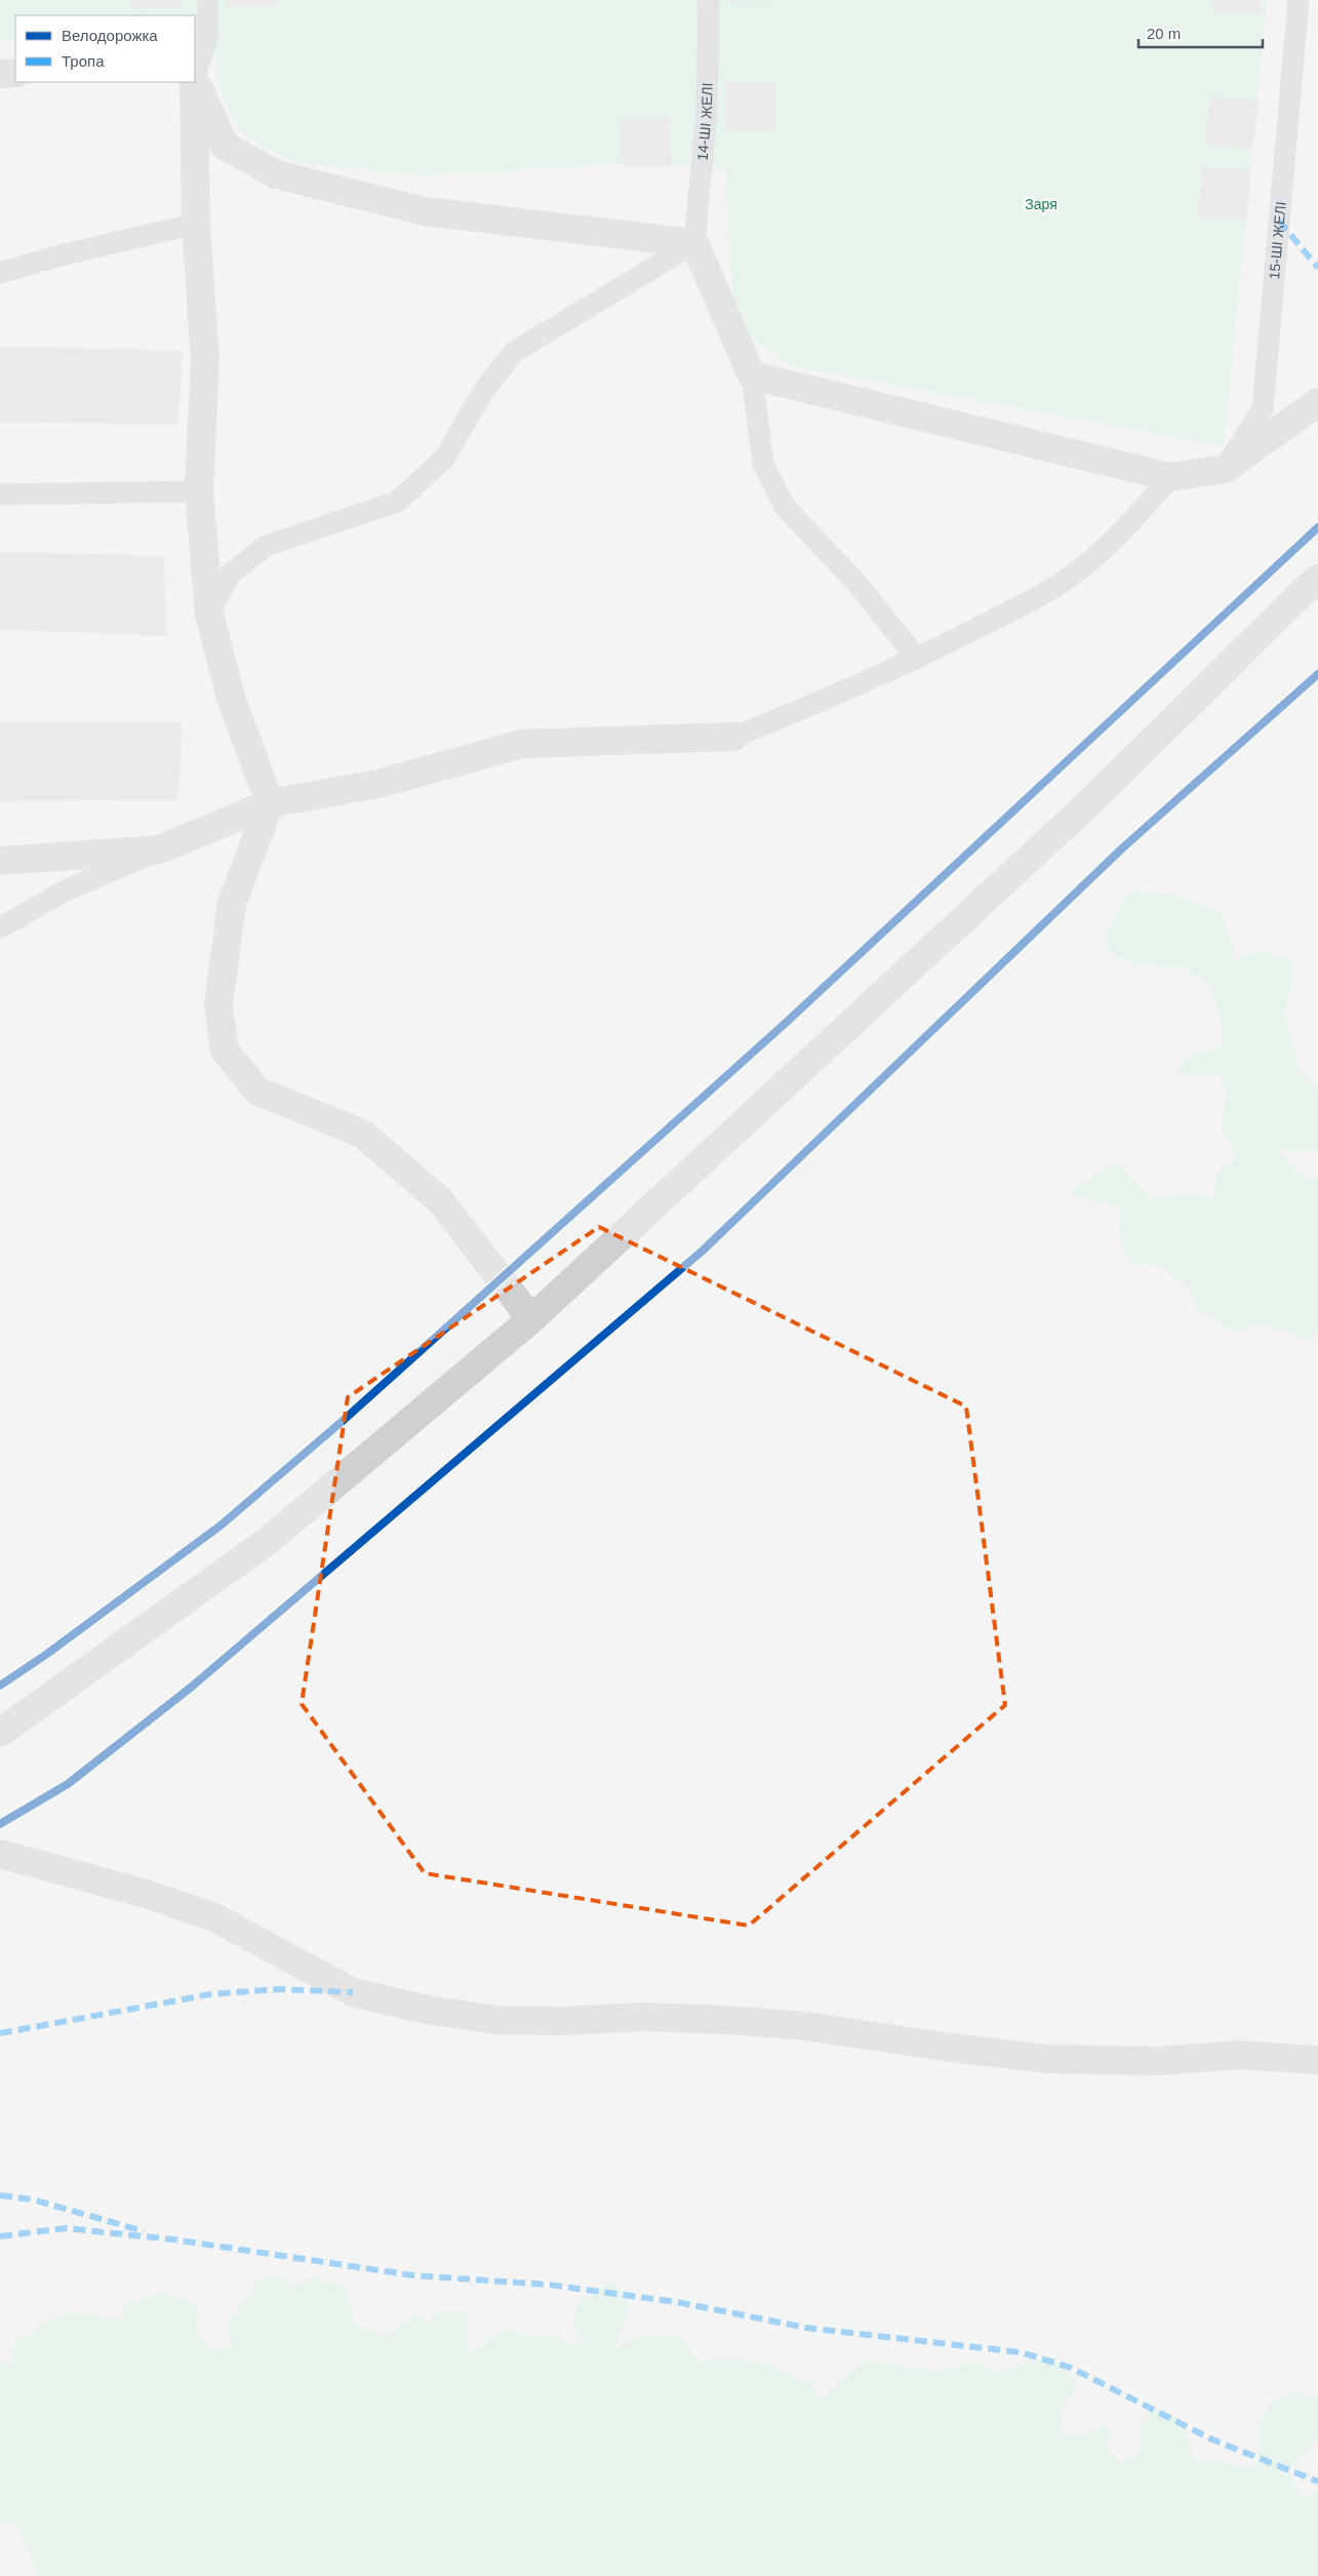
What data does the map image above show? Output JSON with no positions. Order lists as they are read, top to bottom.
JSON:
{
  "streets": {
    "lane": ["14-ШІ ЖЕЛІ", "15-ШІ ЖЕЛІ"]
  },
  "parks": ["Заря"],
  "legend": ["Велодорожка", "Тропа"],
  "scale_bar": "20 m"
}
